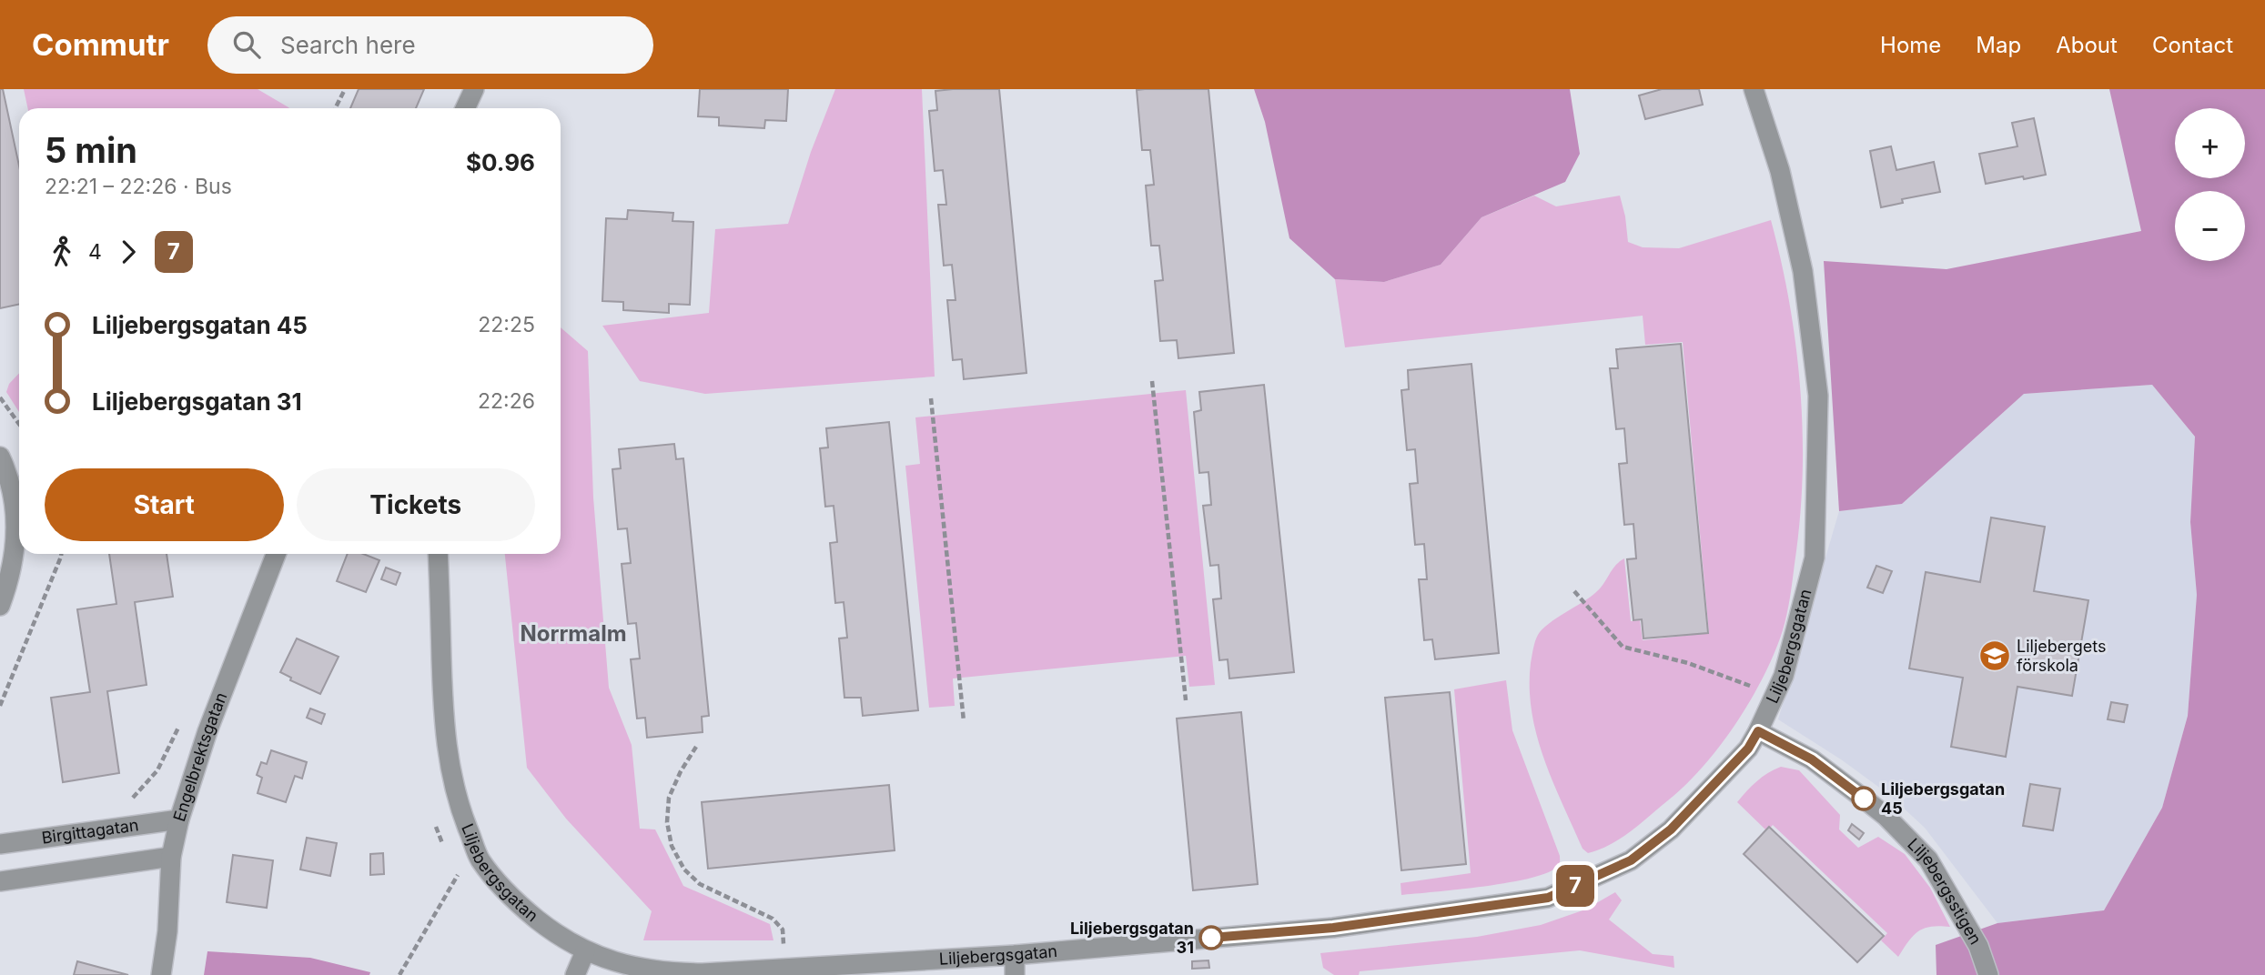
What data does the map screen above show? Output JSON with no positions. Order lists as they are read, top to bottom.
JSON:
{
  "streets": {
    "street": [
      "Liljebergsgatan",
      "Engelbrektsgatan",
      "Birgittagatan",
      "Liljebergsstigen"
    ]
  },
  "crossings": [
    ["Liljebergsgatan", "Liljebergsstigen"],
    ["Engelbrektsgatan", "Birgittagatan"]
  ],
  "districts": ["Norrmalm"],
  "places": {
    "school or university": ["Liljebergets förskola"],
    "other": ["Liljebergsgatan 45", "Liljebergsgatan 31"]
  },
  "lines": ["bus line 7"],
  "page": {
    "header": "Commutr",
    "search": "Search here",
    "nav": [
      "Home",
      "Map",
      "About",
      "Contact"
    ],
    "on_map": "7",
    "map_buttons": ["+", "−"],
    "heading": ["5 min", "22:21 – 22:26 · Bus", "$0.96"],
    "legs": ["4", "7"],
    "list": [
      {
        "name": "Liljebergsgatan 45",
        "value": "22:25"
      },
      {
        "name": "Liljebergsgatan 31",
        "value": "22:26"
      }
    ],
    "buttons": ["Start", "Tickets"]
  }
}
